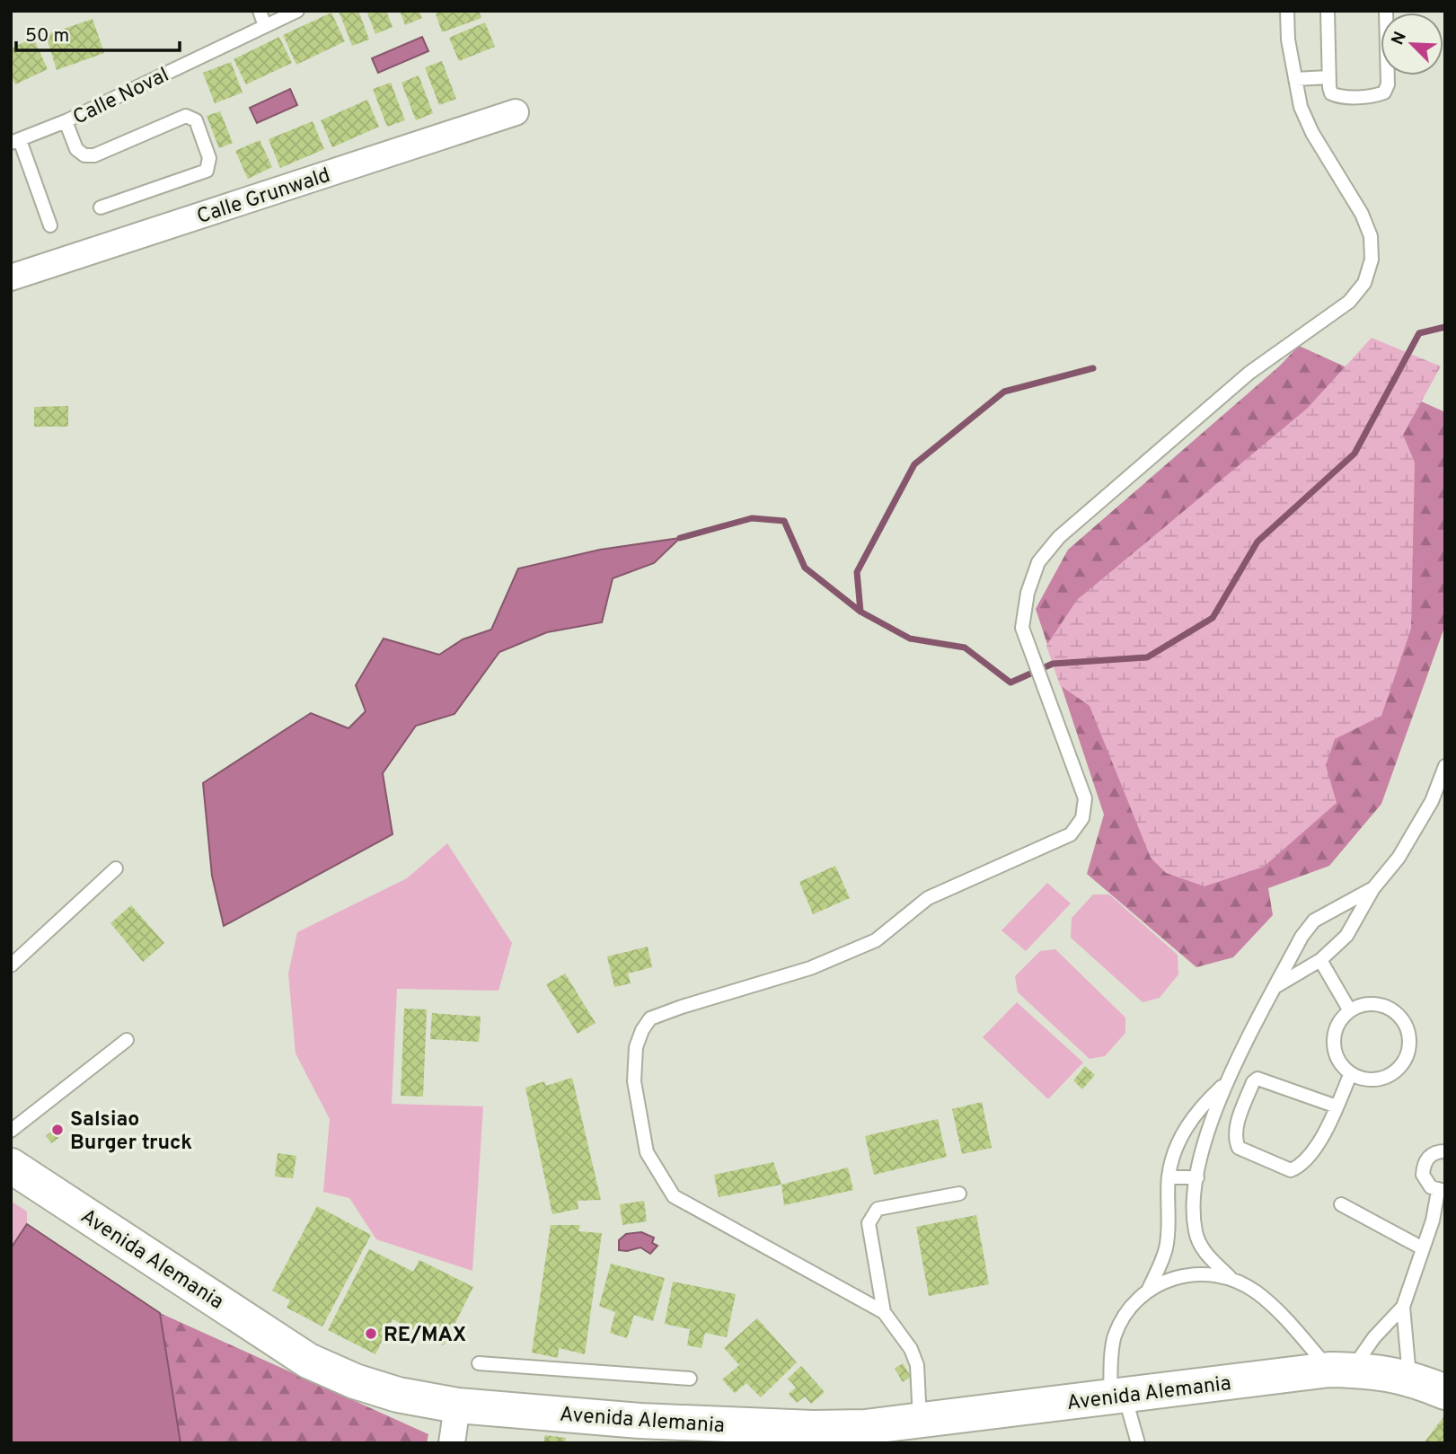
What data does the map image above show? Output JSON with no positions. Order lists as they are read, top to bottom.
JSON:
{
  "streets": {
    "street": ["Calle Grunwald", "Avenida Alemania"],
    "lane": ["Calle Noval"]
  },
  "places": ["Salsiao Burger truck", "RE/MAX"],
  "scale_bar": "50 m",
  "north": "top left"
}
